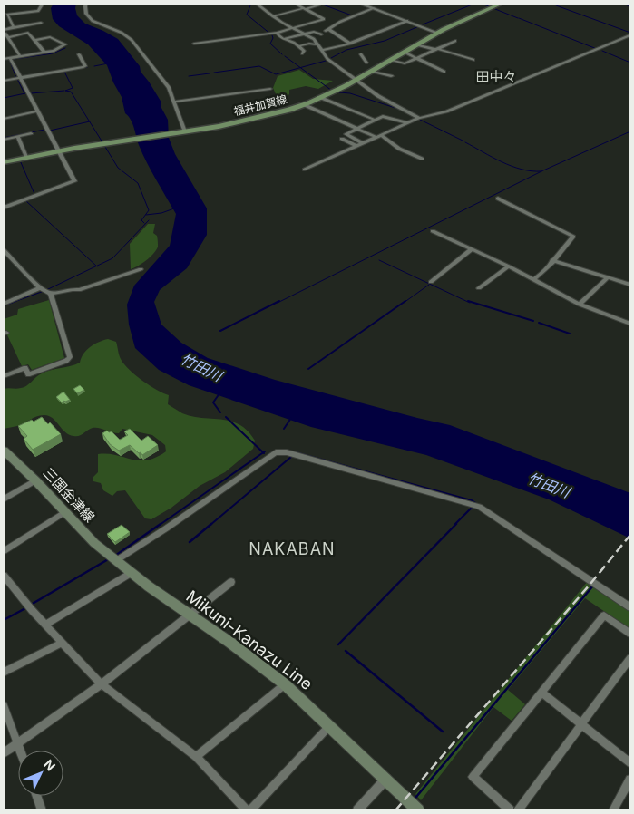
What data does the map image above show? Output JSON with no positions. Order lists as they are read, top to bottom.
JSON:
{
  "streets": {
    "main road": ["福井加賀線", "三国金津線", "Mikuni-Kanazu Line"]
  },
  "crossings": [
    ["三国金津線", "Mikuni-Kanazu Line"]
  ],
  "districts": ["田中々", "NAKABAN"],
  "water": ["竹田川"],
  "north": "top right"
}
